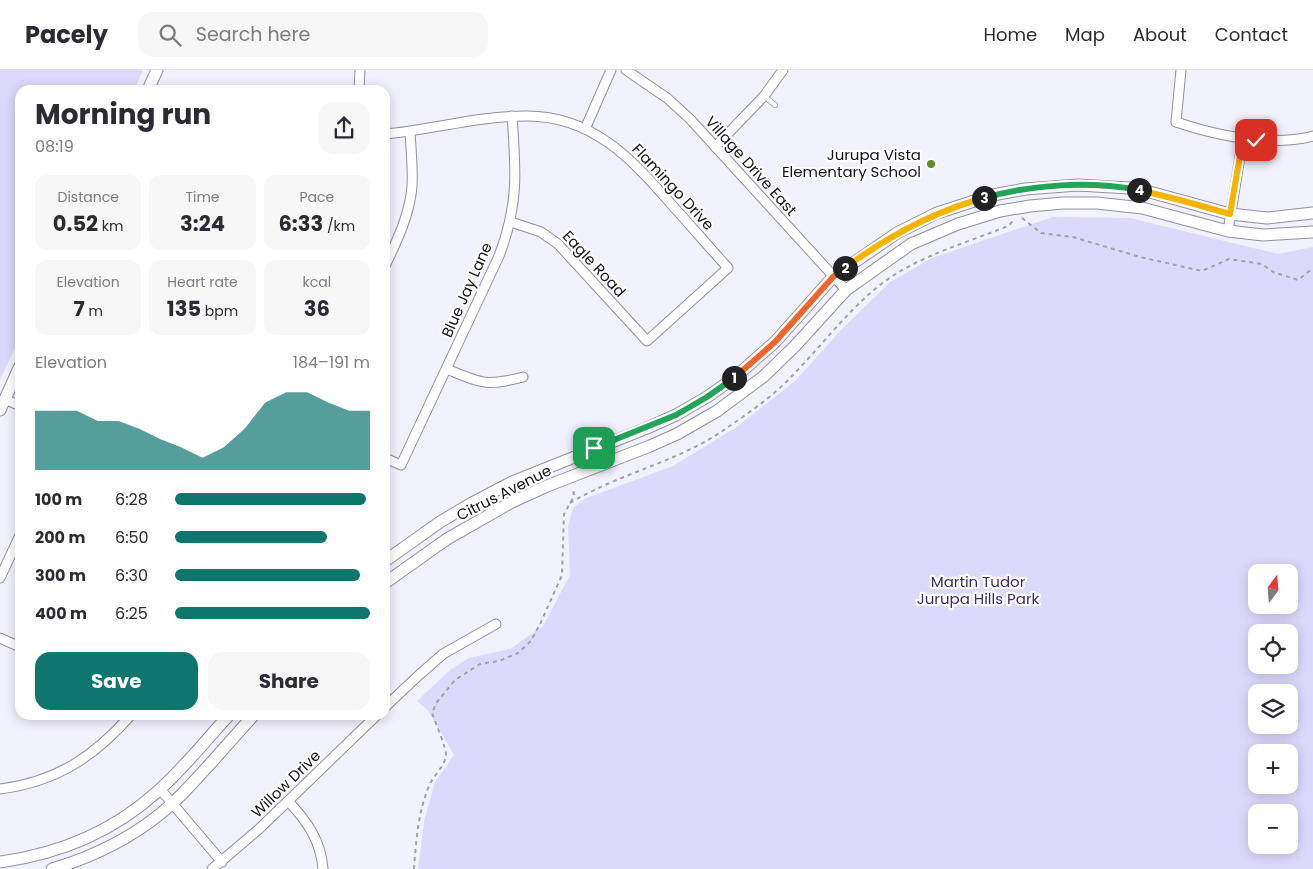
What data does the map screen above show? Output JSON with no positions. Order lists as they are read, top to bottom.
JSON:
{
  "streets": {
    "street": [
      "Village Drive East",
      "Flamingo Drive",
      "Eagle Road",
      "Blue Jay Lane",
      "Citrus Avenue",
      "Willow Drive"
    ]
  },
  "crossings": [
    ["Village Drive East", "Citrus Avenue"],
    ["Flamingo Drive", "Eagle Road"],
    ["Flamingo Drive", "Blue Jay Lane"],
    ["Eagle Road", "Blue Jay Lane"]
  ],
  "parks": ["Martin Tudor Jurupa Hills Park"],
  "places": ["Jurupa Vista Elementary School"],
  "north": "top",
  "page": {
    "header": "Pacely",
    "search": "Search here",
    "nav": [
      "Home",
      "Map",
      "About",
      "Contact"
    ],
    "heading": ["Morning run", "08:19"],
    "stats": [
      ["Distance", "0.52 km"],
      ["Time", "3:24"],
      ["Pace", "6:33 /km"],
      ["Elevation", "7 m"],
      ["Heart rate", "135 bpm"],
      ["kcal", "36"]
    ],
    "pins": [
      "4",
      "3",
      "2",
      "1"
    ],
    "chart": ["Elevation", "184–191 m"],
    "list": [
      {
        "name": "100 m",
        "note": "6:28"
      },
      {
        "name": "200 m",
        "note": "6:50"
      },
      {
        "name": "300 m",
        "note": "6:30"
      },
      {
        "name": "400 m",
        "note": "6:25"
      }
    ],
    "map_buttons": ["+", "−"],
    "buttons": ["Save", "Share"]
  }
}
